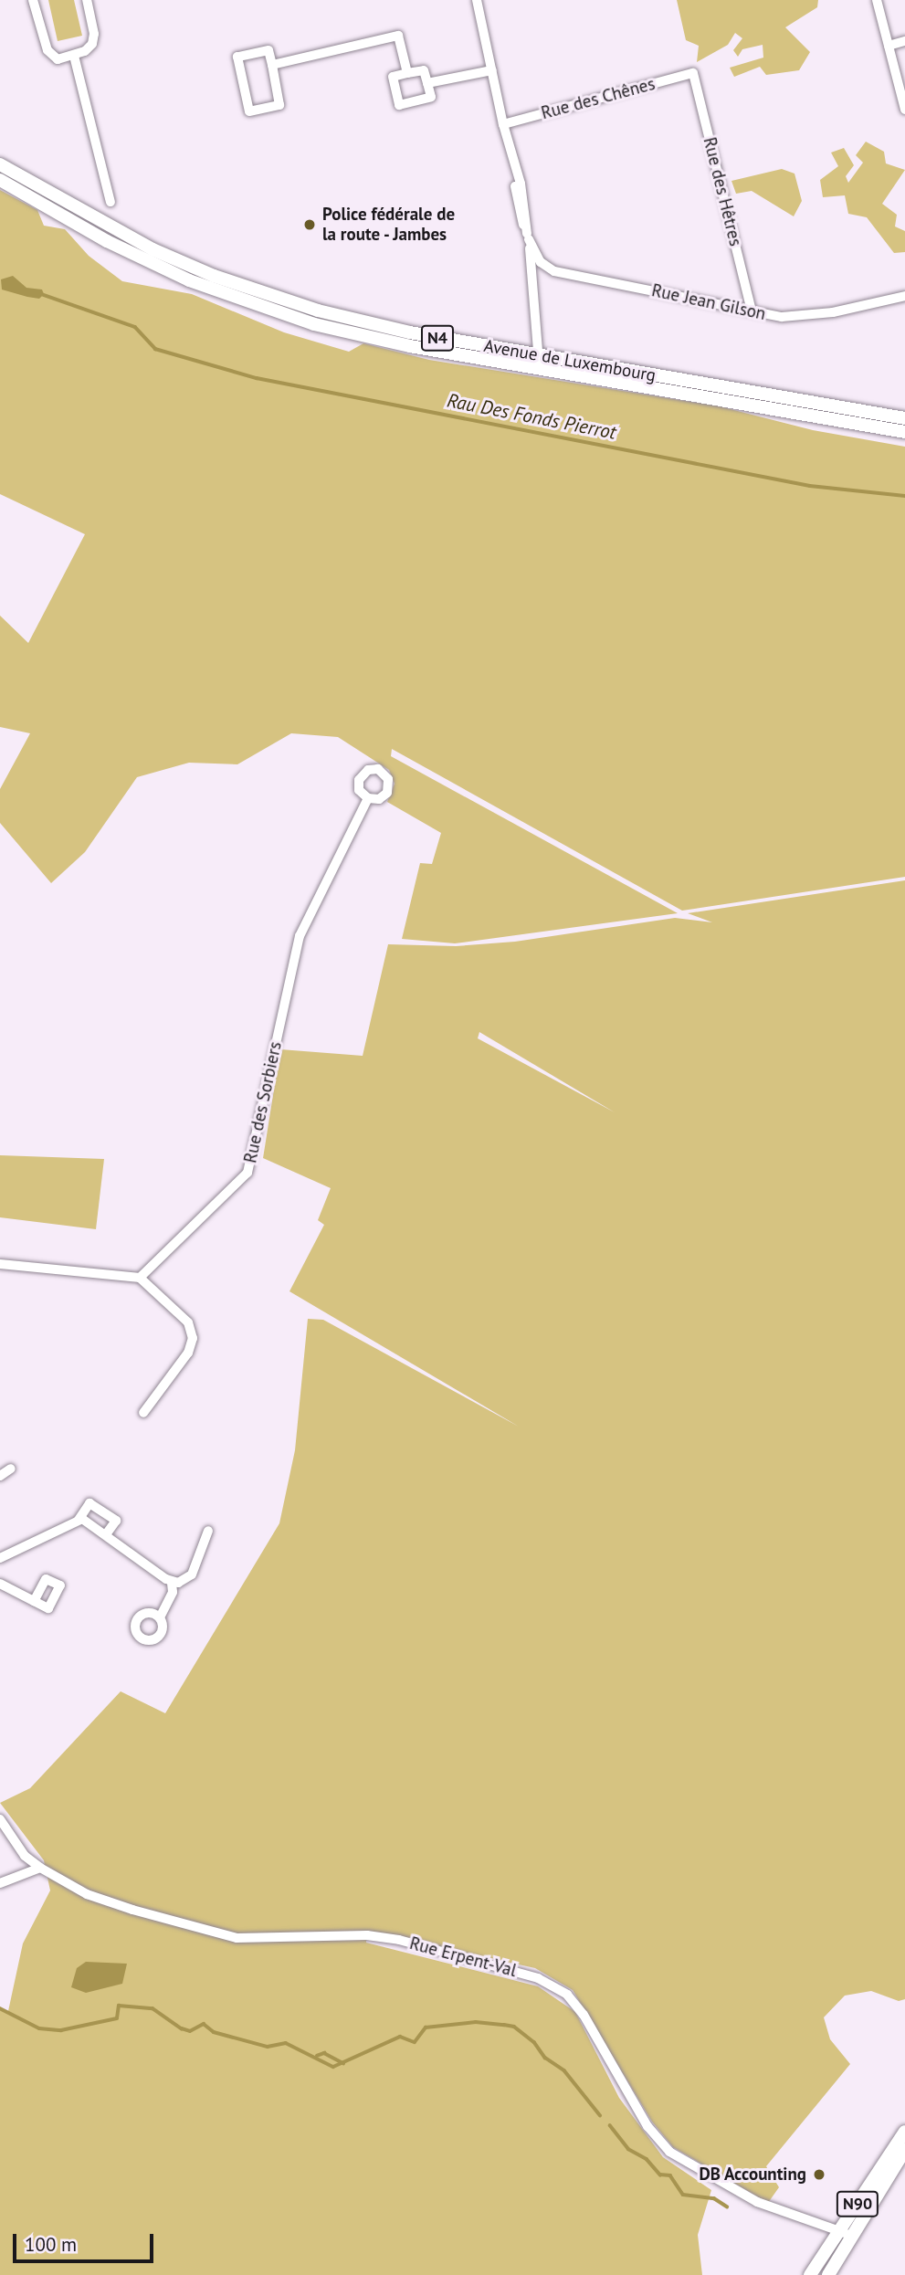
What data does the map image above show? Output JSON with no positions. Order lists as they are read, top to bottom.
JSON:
{
  "streets": {
    "main road": ["N4", "Avenue de Luxembourg", "N90"],
    "street": [
      "Rue des Chênes",
      "Rue des Hêtres",
      "Rue Jean Gilson",
      "Rue des Sorbiers",
      "Rue Erpent-Val"
    ]
  },
  "crossings": [
    ["Rue des Chênes", "Rue des Hêtres"],
    ["Rue des Hêtres", "Rue Jean Gilson"],
    ["Rue Erpent-Val", "N90"]
  ],
  "water": ["Rau Des Fonds Pierrot"],
  "places": ["Police fédérale de la route - Jambes", "DB Accounting"],
  "scale_bar": "100 m"
}
